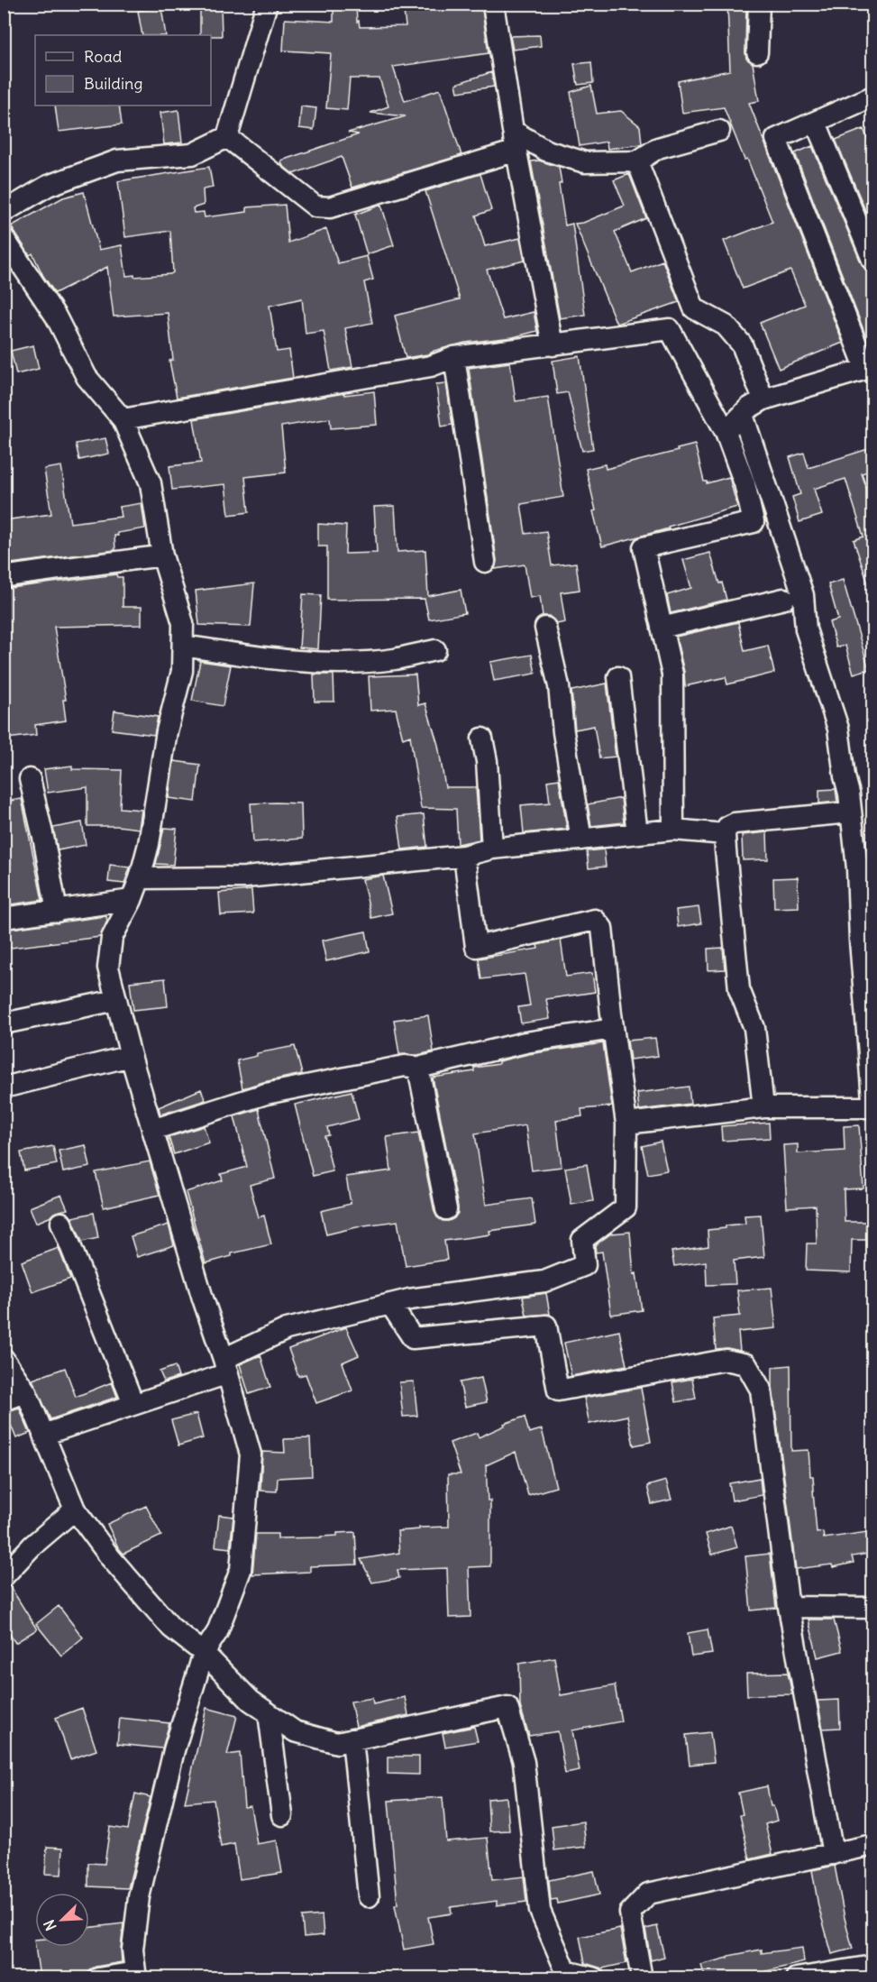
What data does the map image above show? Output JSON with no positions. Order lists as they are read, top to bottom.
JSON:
{
  "legend": ["Road", "Building"],
  "north": "bottom left"
}
